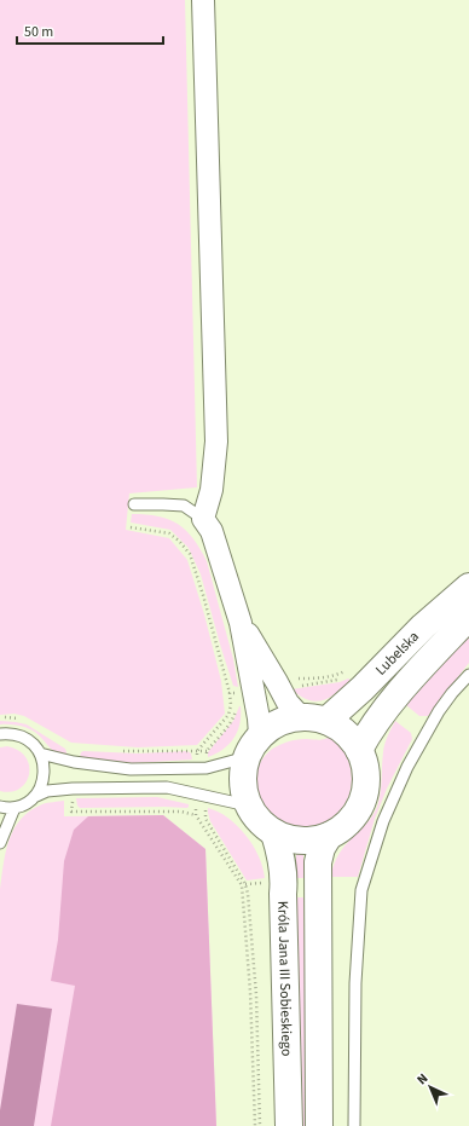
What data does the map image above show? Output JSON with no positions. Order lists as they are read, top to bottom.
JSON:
{
  "streets": {
    "main road": ["Lubelska", "Króla Jana III Sobieskiego"]
  },
  "crossings": [
    ["Lubelska", "Króla Jana III Sobieskiego"]
  ],
  "scale_bar": "50 m",
  "north": "top left"
}
